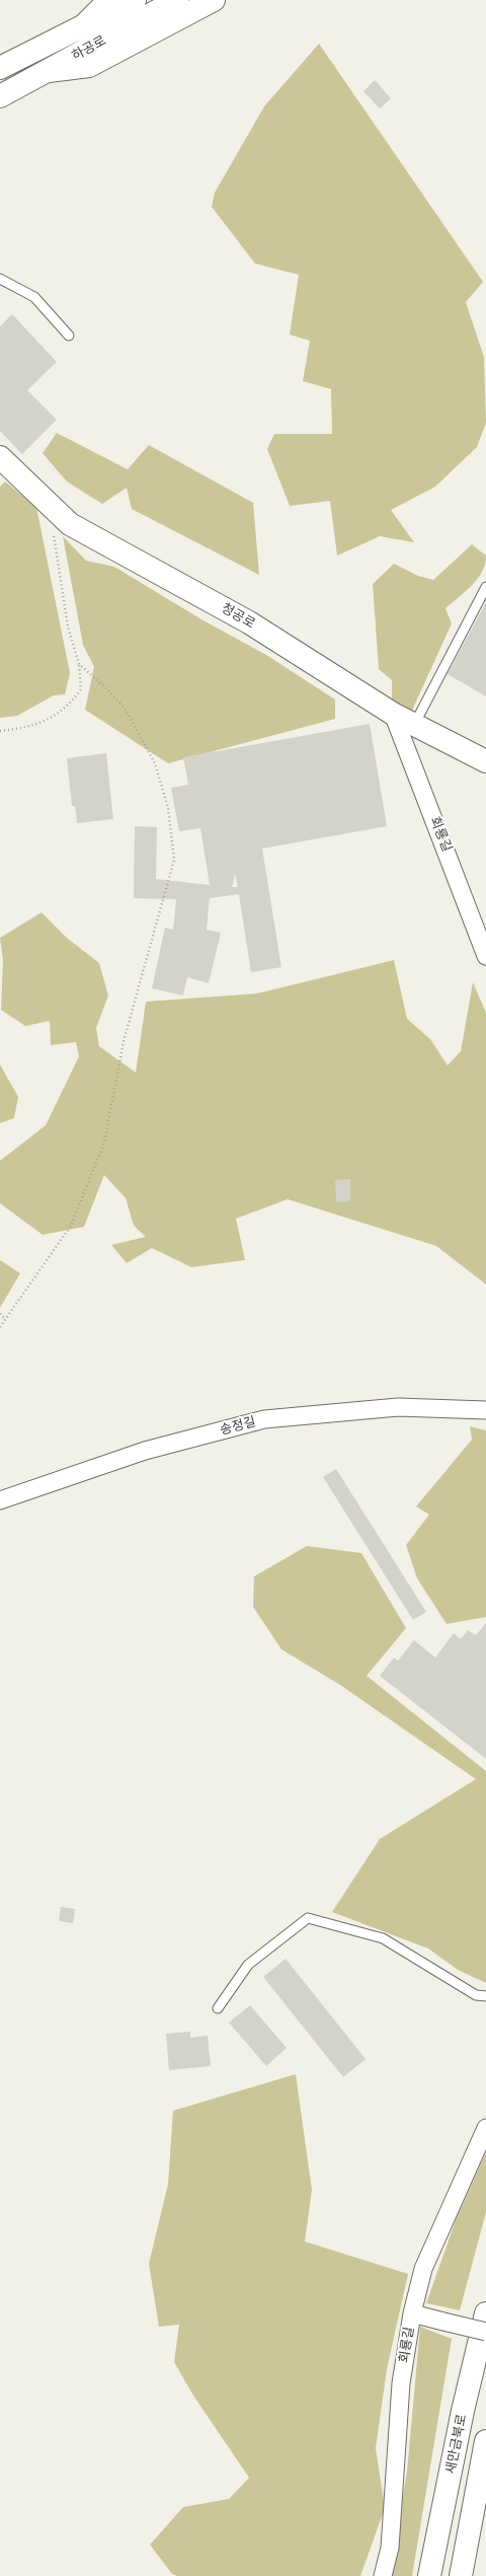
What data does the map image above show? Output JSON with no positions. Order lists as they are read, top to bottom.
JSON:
{
  "streets": {
    "main road": ["하공로", "청공로", "새만금북로"],
    "street": ["회룡길", "송정길"]
  },
  "crossings": [
    ["청공로", "회룡길"]
  ]
}
